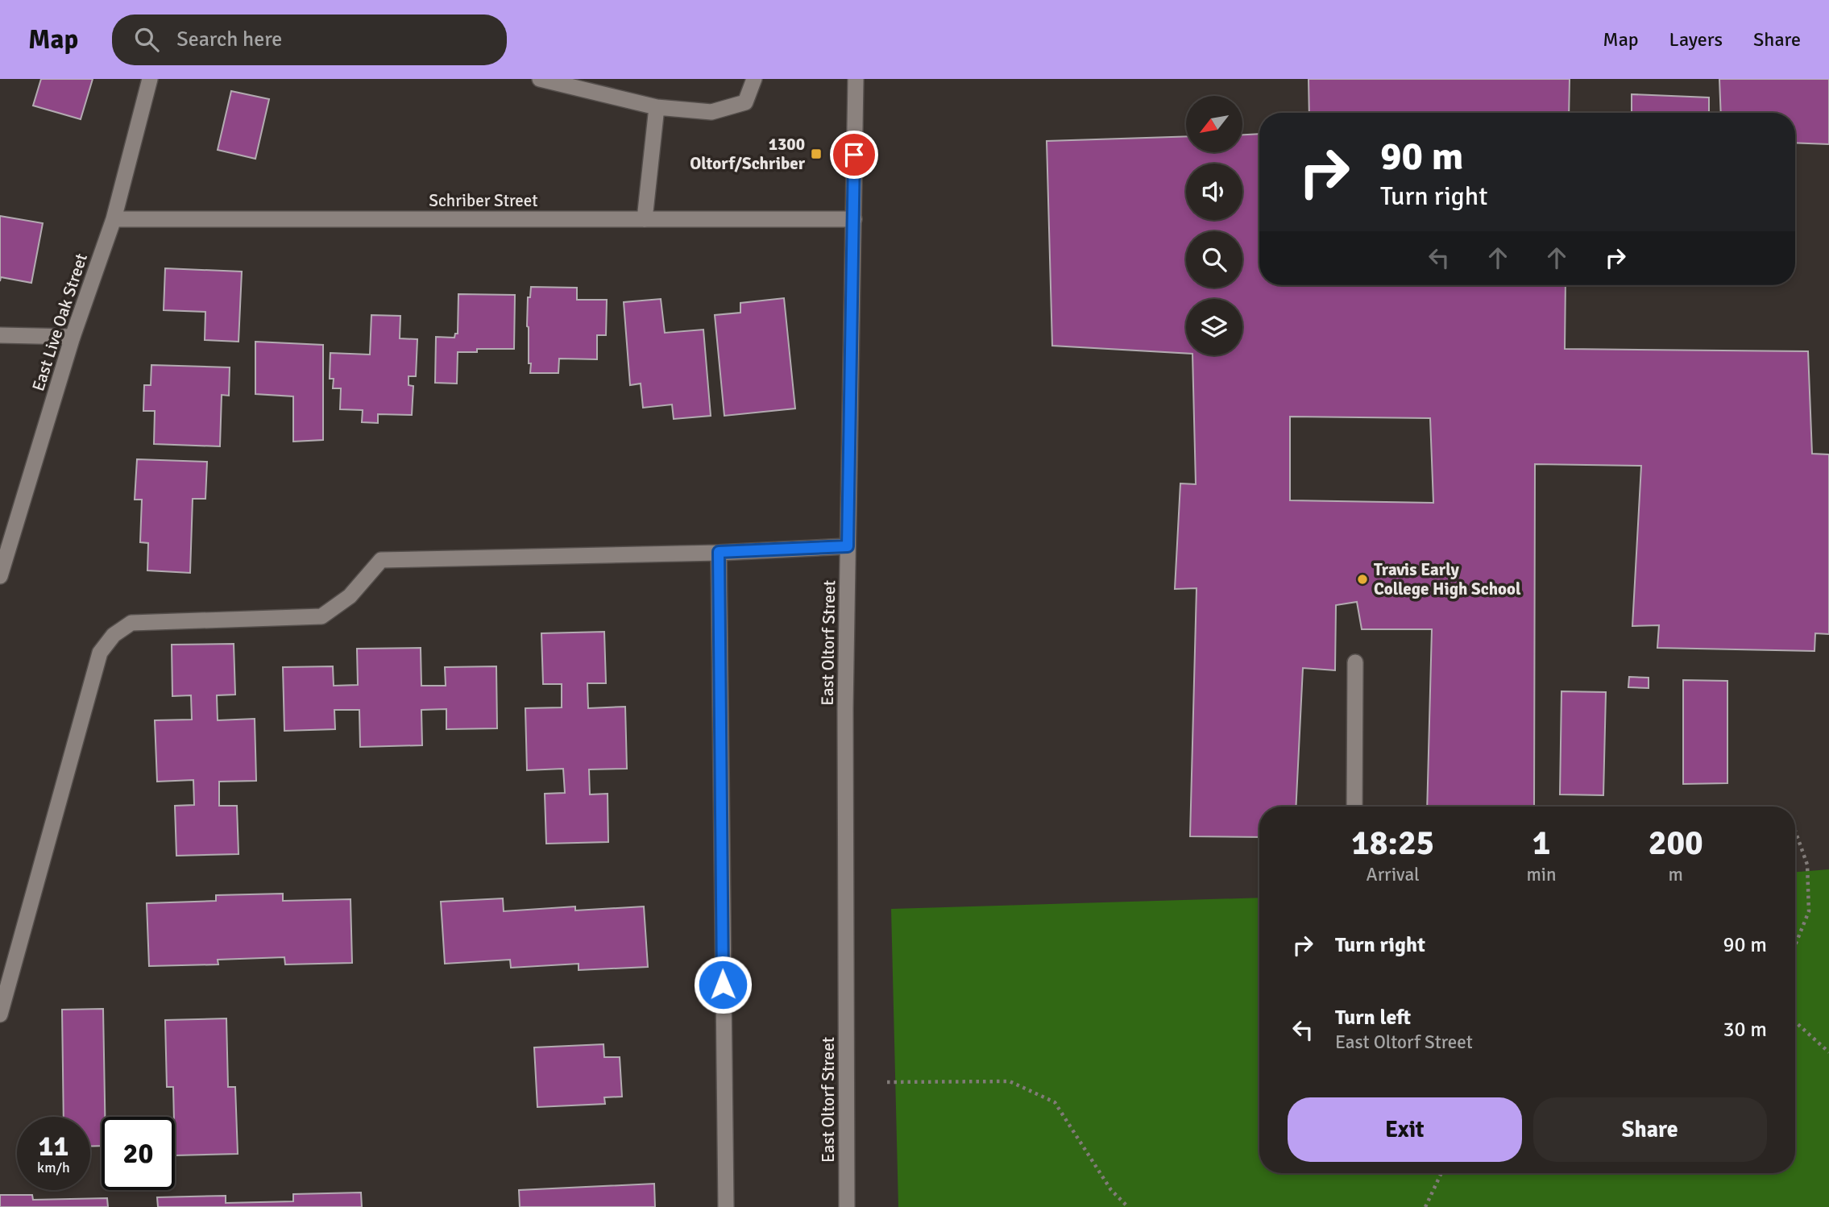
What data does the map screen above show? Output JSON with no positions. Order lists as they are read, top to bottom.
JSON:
{
  "streets": {
    "street": ["Schriber Street", "East Live Oak Street", "East Oltorf Street"]
  },
  "crossings": [
    ["Schriber Street", "East Live Oak Street"],
    ["Schriber Street", "East Oltorf Street"]
  ],
  "places": {
    "transit": ["1300 Oltorf/Schriber"],
    "other": ["Travis Early College High School"]
  },
  "north": "bottom left",
  "page": {
    "header": "Map",
    "search": "Search here",
    "nav": ["Map", "Layers", "Share"],
    "turn": ["90 m", "Turn right"],
    "eta": [
      "18:25",
      "Arrival",
      "1",
      "min",
      "200",
      "m"
    ],
    "list": [
      {
        "name": "Turn right",
        "value": "90 m"
      },
      {
        "name": "Turn left",
        "note": "East Oltorf Street",
        "value": "30 m"
      }
    ],
    "buttons": ["Exit", "Share"],
    "speed": "11 km/h",
    "limit": "20"
  }
}
